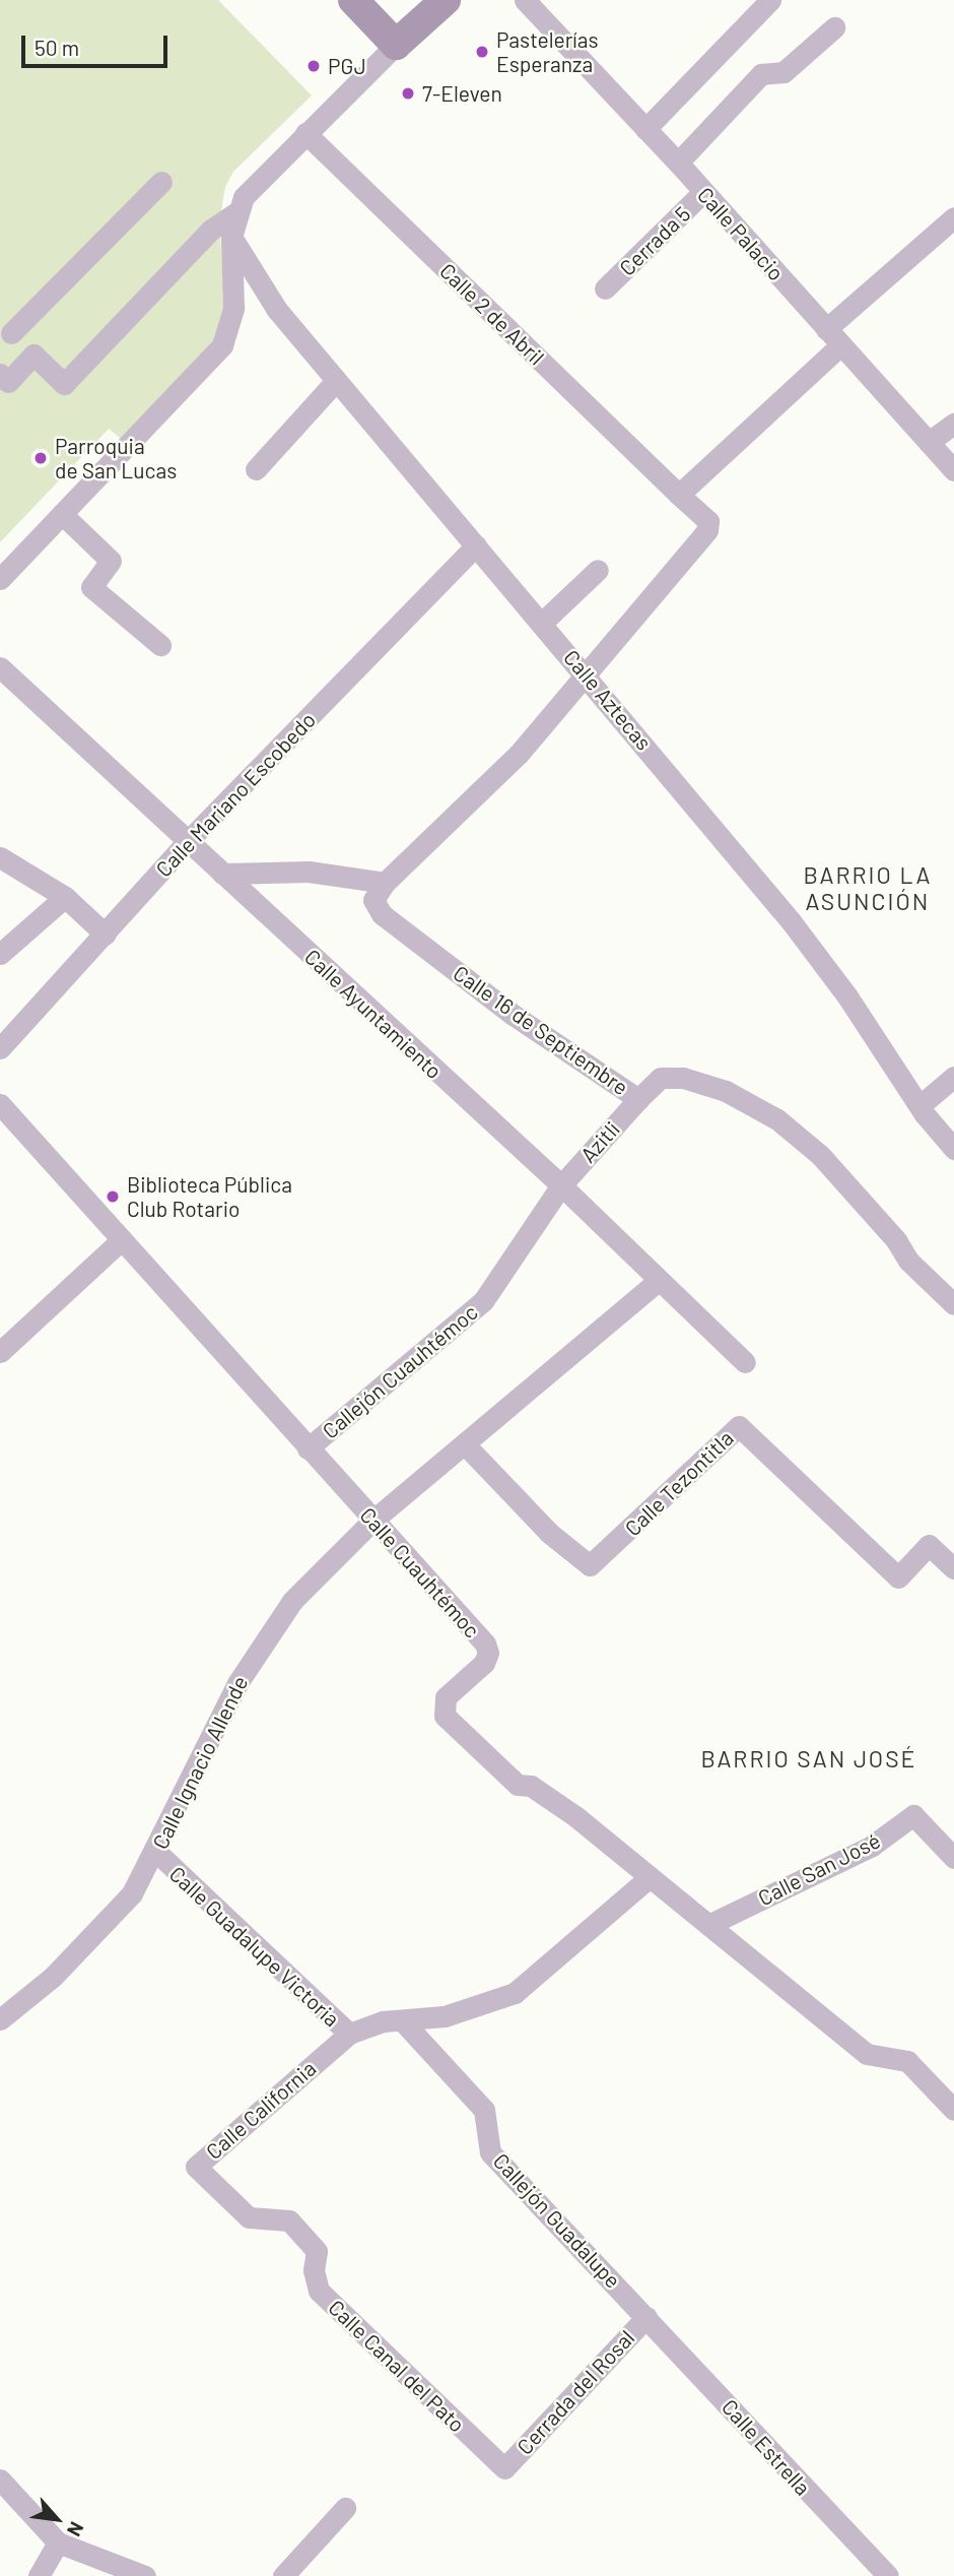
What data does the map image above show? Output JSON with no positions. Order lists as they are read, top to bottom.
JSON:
{
  "streets": {
    "street": [
      "Calle Palacio",
      "Cerrada 5",
      "Calle 2 de Abril",
      "Calle Aztecas",
      "Calle Mariano Escobedo",
      "Calle Ayuntamiento",
      "Calle 16 de Septiembre",
      "Azitli",
      "Callejón Cuauhtémoc",
      "Calle Tezontitla",
      "Calle Cuauhtémoc",
      "Calle Ignacio Allende",
      "Calle San José",
      "Calle Guadalupe Victoria",
      "Calle California",
      "Callejón Guadalupe",
      "Calle Canal del Pato",
      "Cerrada del Rosal",
      "Calle Estrella"
    ]
  },
  "crossings": [
    ["Calle Palacio", "Cerrada 5"],
    ["Calle Aztecas", "Calle Mariano Escobedo"],
    ["Calle Mariano Escobedo", "Calle Ayuntamiento"],
    ["Calle Ayuntamiento", "Azitli"],
    ["Calle Ayuntamiento", "Callejón Cuauhtémoc"],
    ["Calle Ayuntamiento", "Calle Ignacio Allende"],
    ["Calle 16 de Septiembre", "Azitli"],
    ["Azitli", "Callejón Cuauhtémoc"],
    ["Callejón Cuauhtémoc", "Calle Cuauhtémoc"],
    ["Calle Tezontitla", "Calle Ignacio Allende"],
    ["Calle Cuauhtémoc", "Calle Ignacio Allende"],
    ["Calle Cuauhtémoc", "Calle San José"],
    ["Calle Cuauhtémoc", "Calle Guadalupe Victoria"],
    ["Calle Ignacio Allende", "Calle Guadalupe Victoria"],
    ["Calle Guadalupe Victoria", "Calle California"],
    ["Calle Guadalupe Victoria", "Callejón Guadalupe"],
    ["Calle California", "Calle Canal del Pato"],
    ["Callejón Guadalupe", "Cerrada del Rosal"],
    ["Callejón Guadalupe", "Calle Estrella"],
    ["Calle Canal del Pato", "Cerrada del Rosal"],
    ["Cerrada del Rosal", "Calle Estrella"]
  ],
  "districts": ["BARRIO LA ASUNCIÓN", "BARRIO SAN JOSÉ"],
  "places": [
    "Pastelerías Esperanza",
    "PGJ",
    "7-Eleven",
    "Parroquia de San Lucas",
    "Biblioteca Pública Club Rotario"
  ],
  "scale_bar": "50 m",
  "north": "bottom right"
}
